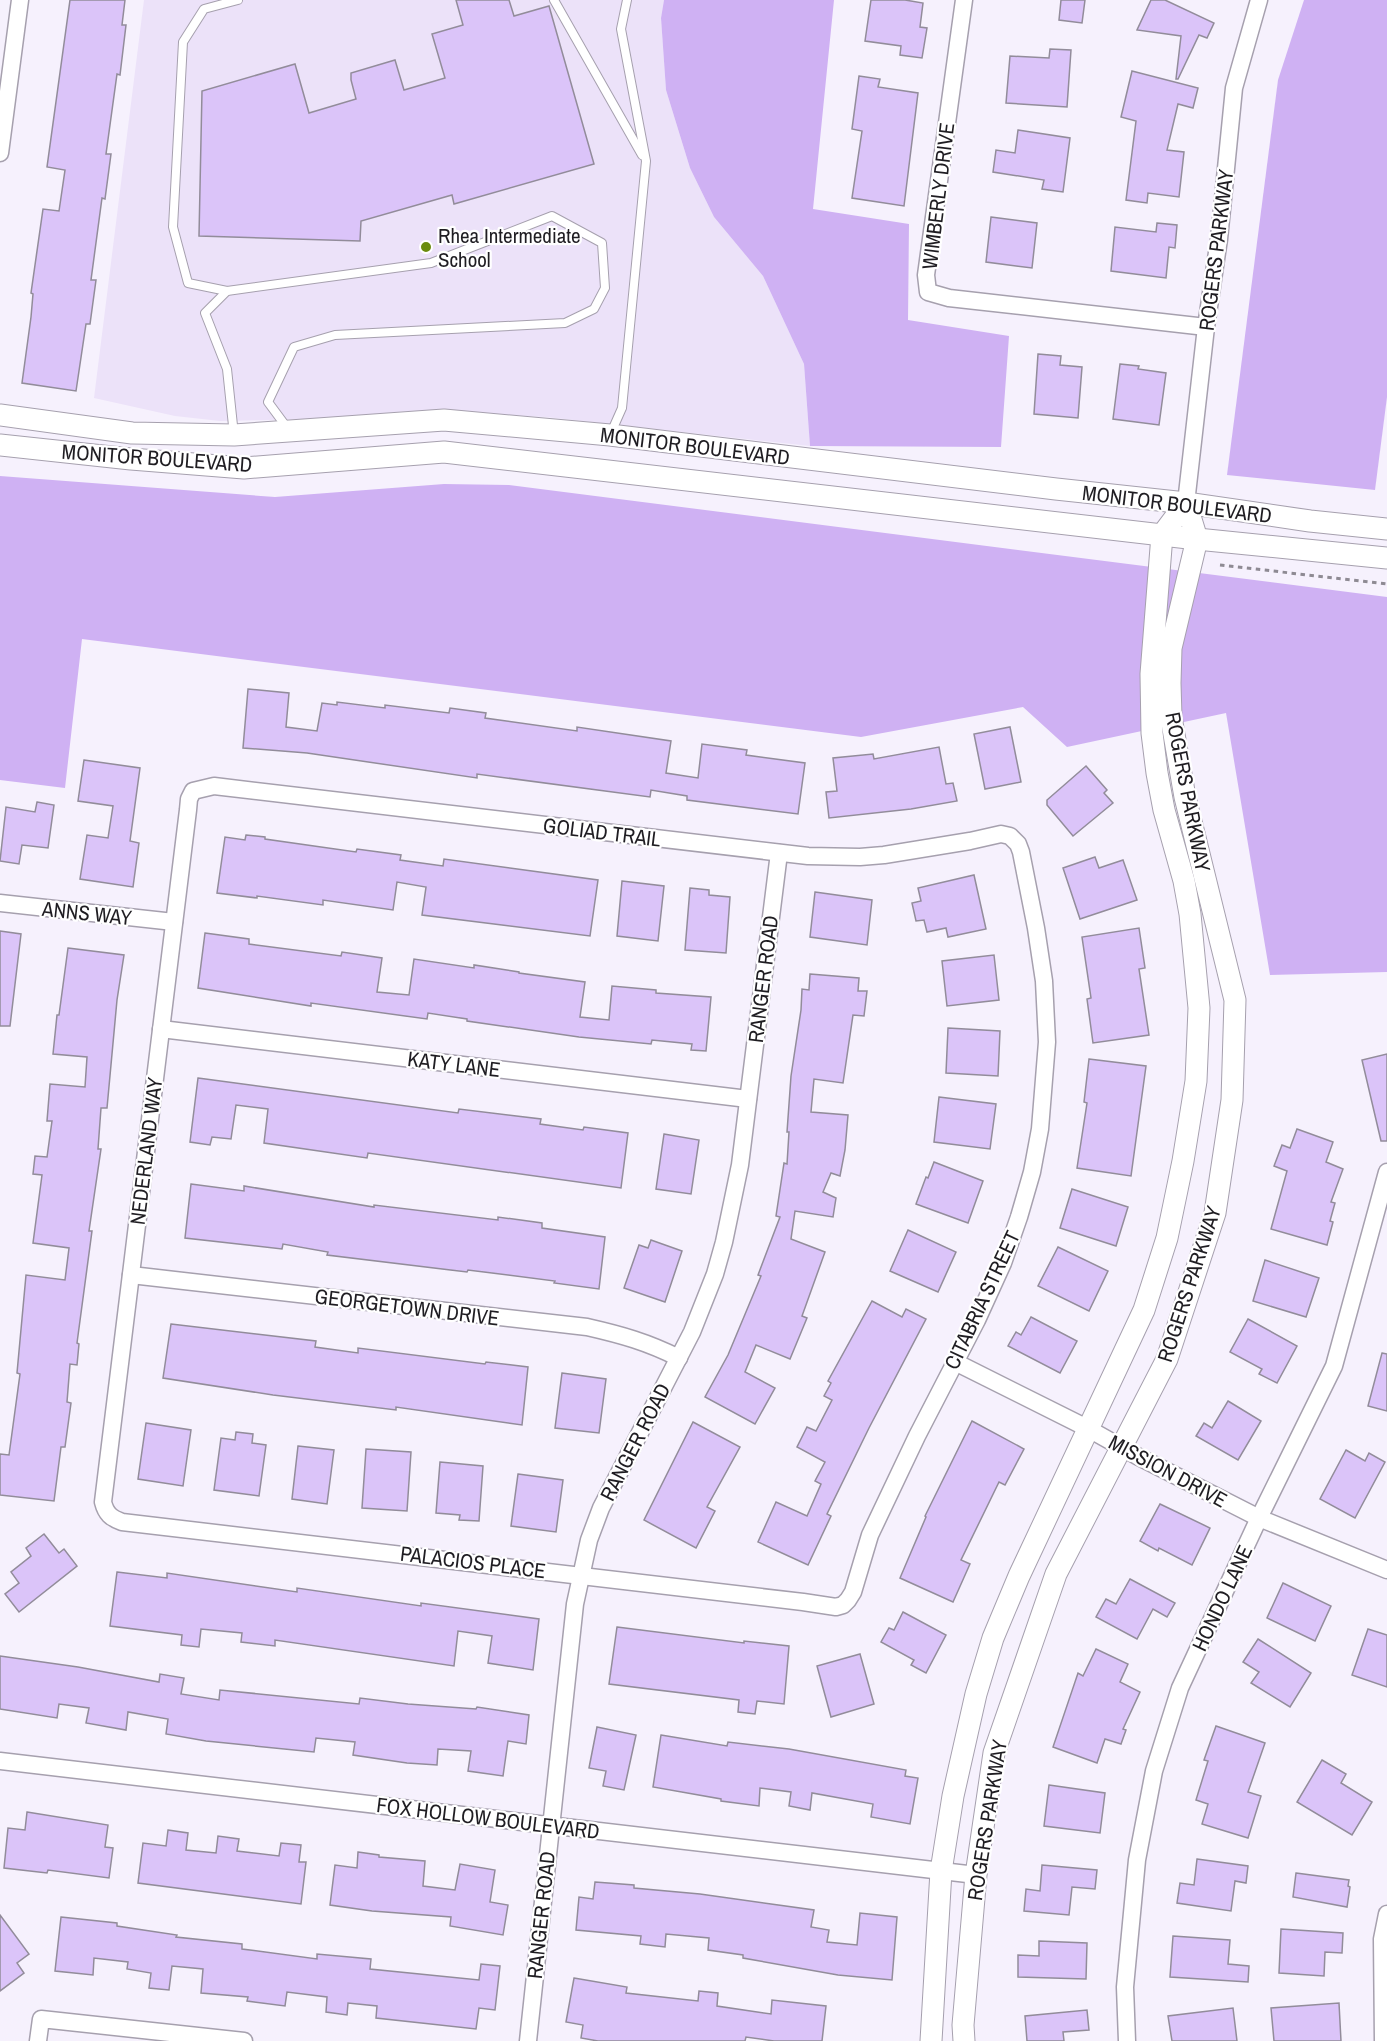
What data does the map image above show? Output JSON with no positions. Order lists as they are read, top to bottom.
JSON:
{
  "streets": {
    "street": [
      "WIMBERLY DRIVE",
      "ROGERS PARKWAY",
      "MONITOR BOULEVARD",
      "GOLIAD TRAIL",
      "ANNS WAY",
      "RANGER ROAD",
      "KATY LANE",
      "NEDERLAND WAY",
      "CITABRIA STREET",
      "GEORGETOWN DRIVE",
      "MISSION DRIVE",
      "PALACIOS PLACE",
      "HONDO LANE",
      "FOX HOLLOW BOULEVARD"
    ]
  },
  "crossings": [
    ["WIMBERLY DRIVE", "ROGERS PARKWAY"],
    ["ROGERS PARKWAY", "MONITOR BOULEVARD"],
    ["ROGERS PARKWAY", "MISSION DRIVE"],
    ["ROGERS PARKWAY", "FOX HOLLOW BOULEVARD"],
    ["GOLIAD TRAIL", "RANGER ROAD"],
    ["GOLIAD TRAIL", "NEDERLAND WAY"],
    ["GOLIAD TRAIL", "CITABRIA STREET"],
    ["ANNS WAY", "NEDERLAND WAY"],
    ["RANGER ROAD", "KATY LANE"],
    ["RANGER ROAD", "GEORGETOWN DRIVE"],
    ["RANGER ROAD", "PALACIOS PLACE"],
    ["RANGER ROAD", "FOX HOLLOW BOULEVARD"],
    ["KATY LANE", "NEDERLAND WAY"],
    ["NEDERLAND WAY", "GEORGETOWN DRIVE"],
    ["NEDERLAND WAY", "PALACIOS PLACE"],
    ["CITABRIA STREET", "MISSION DRIVE"],
    ["CITABRIA STREET", "PALACIOS PLACE"],
    ["MISSION DRIVE", "HONDO LANE"]
  ],
  "places": ["Rhea Intermediate School"]
}
